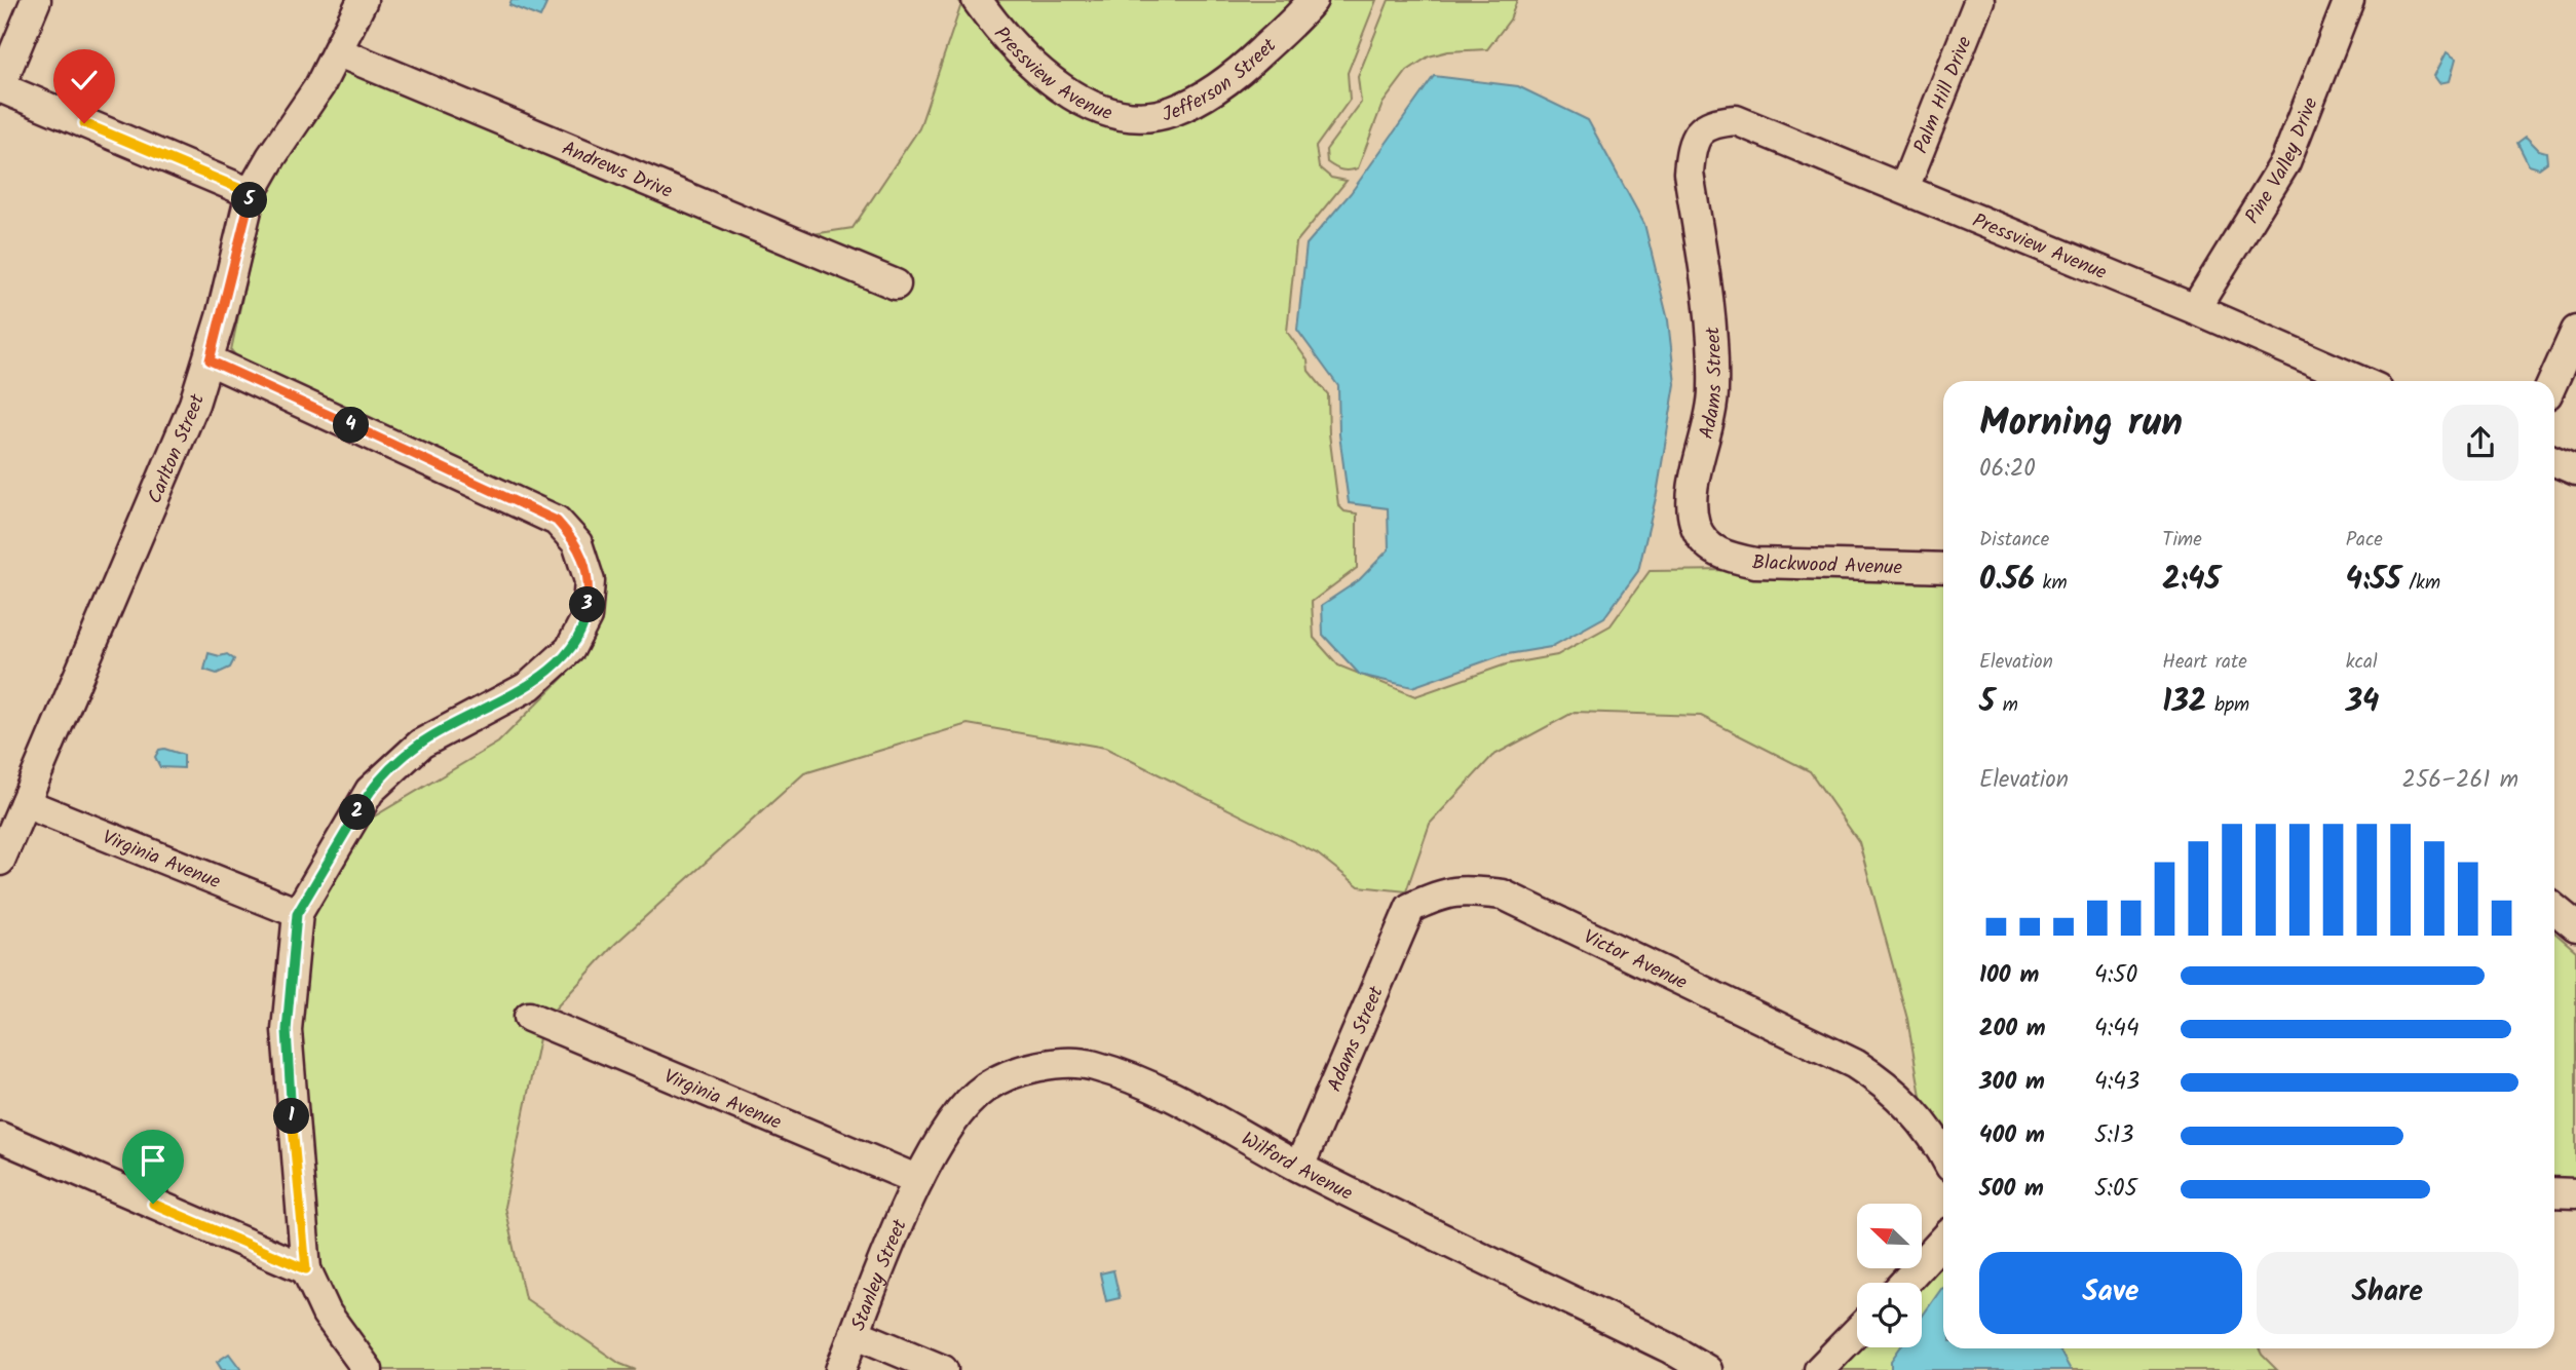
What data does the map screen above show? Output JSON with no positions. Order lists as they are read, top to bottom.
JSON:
{
  "streets": {
    "street": [
      "Pressview Avenue",
      "Jefferson Street",
      "Palm Hill Drive",
      "Pine Valley Drive",
      "Andrews Drive",
      "Adams Street",
      "Carlton Street",
      "Blackwood Avenue",
      "Virginia Avenue",
      "Victor Avenue",
      "Wilford Avenue",
      "Stanley Street"
    ]
  },
  "crossings": [
    ["Pressview Avenue", "Jefferson Street"],
    ["Pressview Avenue", "Palm Hill Drive"],
    ["Pressview Avenue", "Pine Valley Drive"],
    ["Pressview Avenue", "Adams Street"],
    ["Andrews Drive", "Carlton Street"],
    ["Adams Street", "Blackwood Avenue"],
    ["Adams Street", "Victor Avenue"],
    ["Adams Street", "Wilford Avenue"],
    ["Carlton Street", "Virginia Avenue"],
    ["Virginia Avenue", "Wilford Avenue"],
    ["Virginia Avenue", "Stanley Street"],
    ["Wilford Avenue", "Stanley Street"]
  ],
  "north": "top left",
  "page": {
    "pins": [
      "5",
      "4",
      "3",
      "2",
      "1"
    ],
    "heading": ["Morning run", "06:20"],
    "stats": [
      ["Distance", "0.56 km"],
      ["Time", "2:45"],
      ["Pace", "4:55 /km"],
      ["Elevation", "5 m"],
      ["Heart rate", "132 bpm"],
      ["kcal", "34"]
    ],
    "chart": ["Elevation", "256–261 m"],
    "list": [
      {
        "name": "100 m",
        "note": "4:50"
      },
      {
        "name": "200 m",
        "note": "4:44"
      },
      {
        "name": "300 m",
        "note": "4:43"
      },
      {
        "name": "400 m",
        "note": "5:13"
      },
      {
        "name": "500 m",
        "note": "5:05"
      }
    ],
    "buttons": ["Save", "Share"]
  }
}
